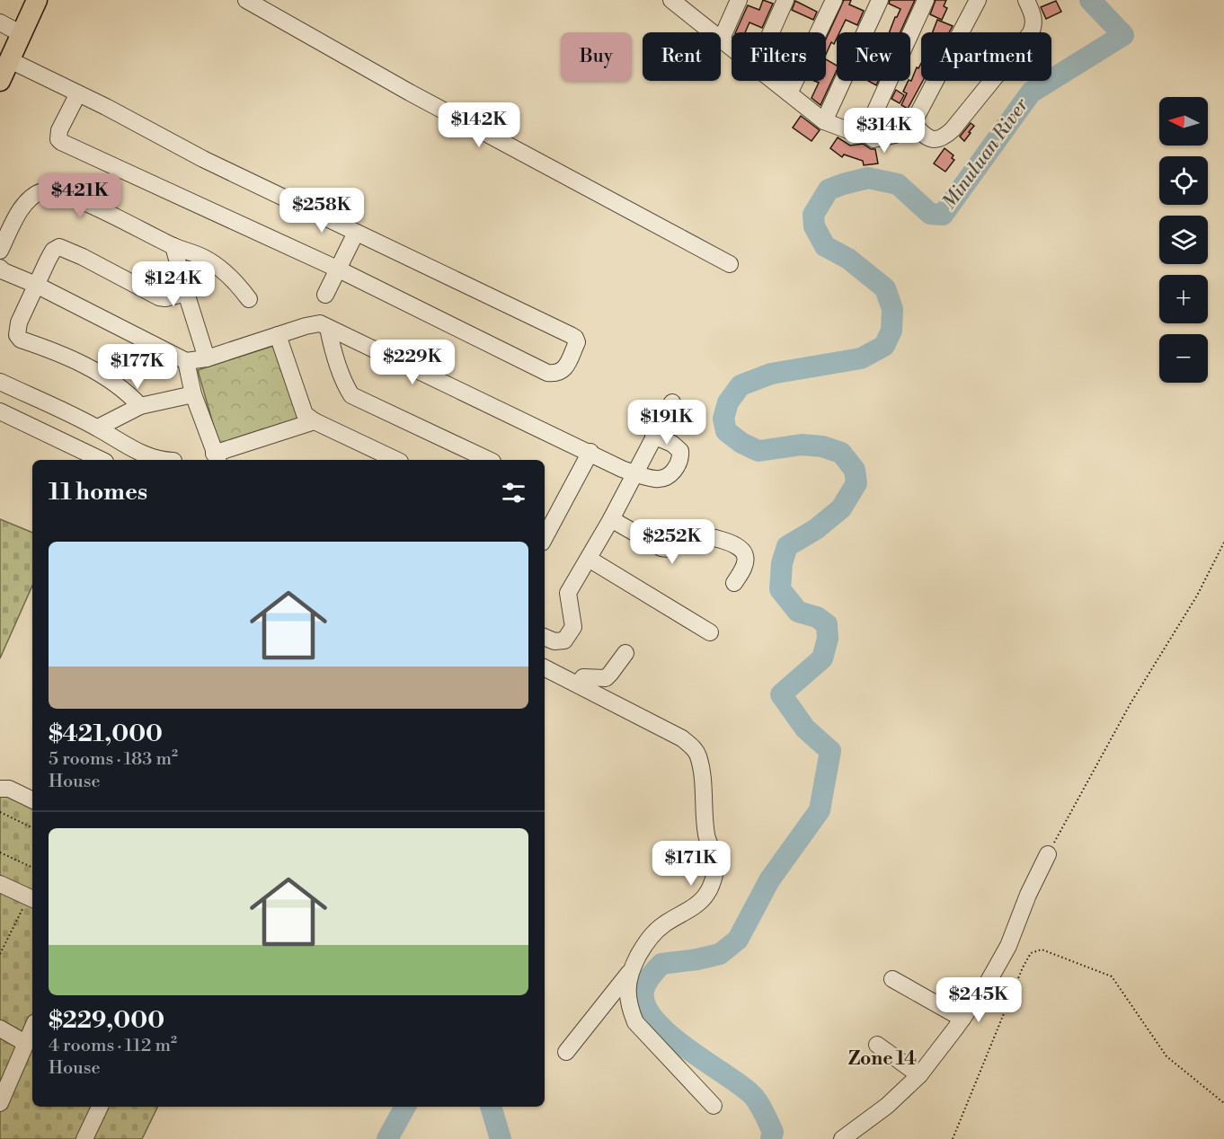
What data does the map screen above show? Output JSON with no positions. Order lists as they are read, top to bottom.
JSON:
{
  "districts": ["Zone 14"],
  "water": ["Minuluan River"],
  "north": "left",
  "page": {
    "chip": [
      "Buy",
      "Rent",
      "Filters",
      "New",
      "Apartment"
    ],
    "map_buttons": ["+", "−"],
    "price": [
      "$142K",
      "$314K",
      "$421K",
      "$258K",
      "$124K",
      "$229K",
      "$177K",
      "$191K",
      "$252K",
      "$171K",
      "$245K"
    ],
    "heading": "11 homes",
    "list": [
      {
        "name": "$421,000",
        "note": "5 rooms · 183 m² · House"
      },
      {
        "name": "$229,000",
        "note": "4 rooms · 112 m² · House"
      }
    ]
  }
}
